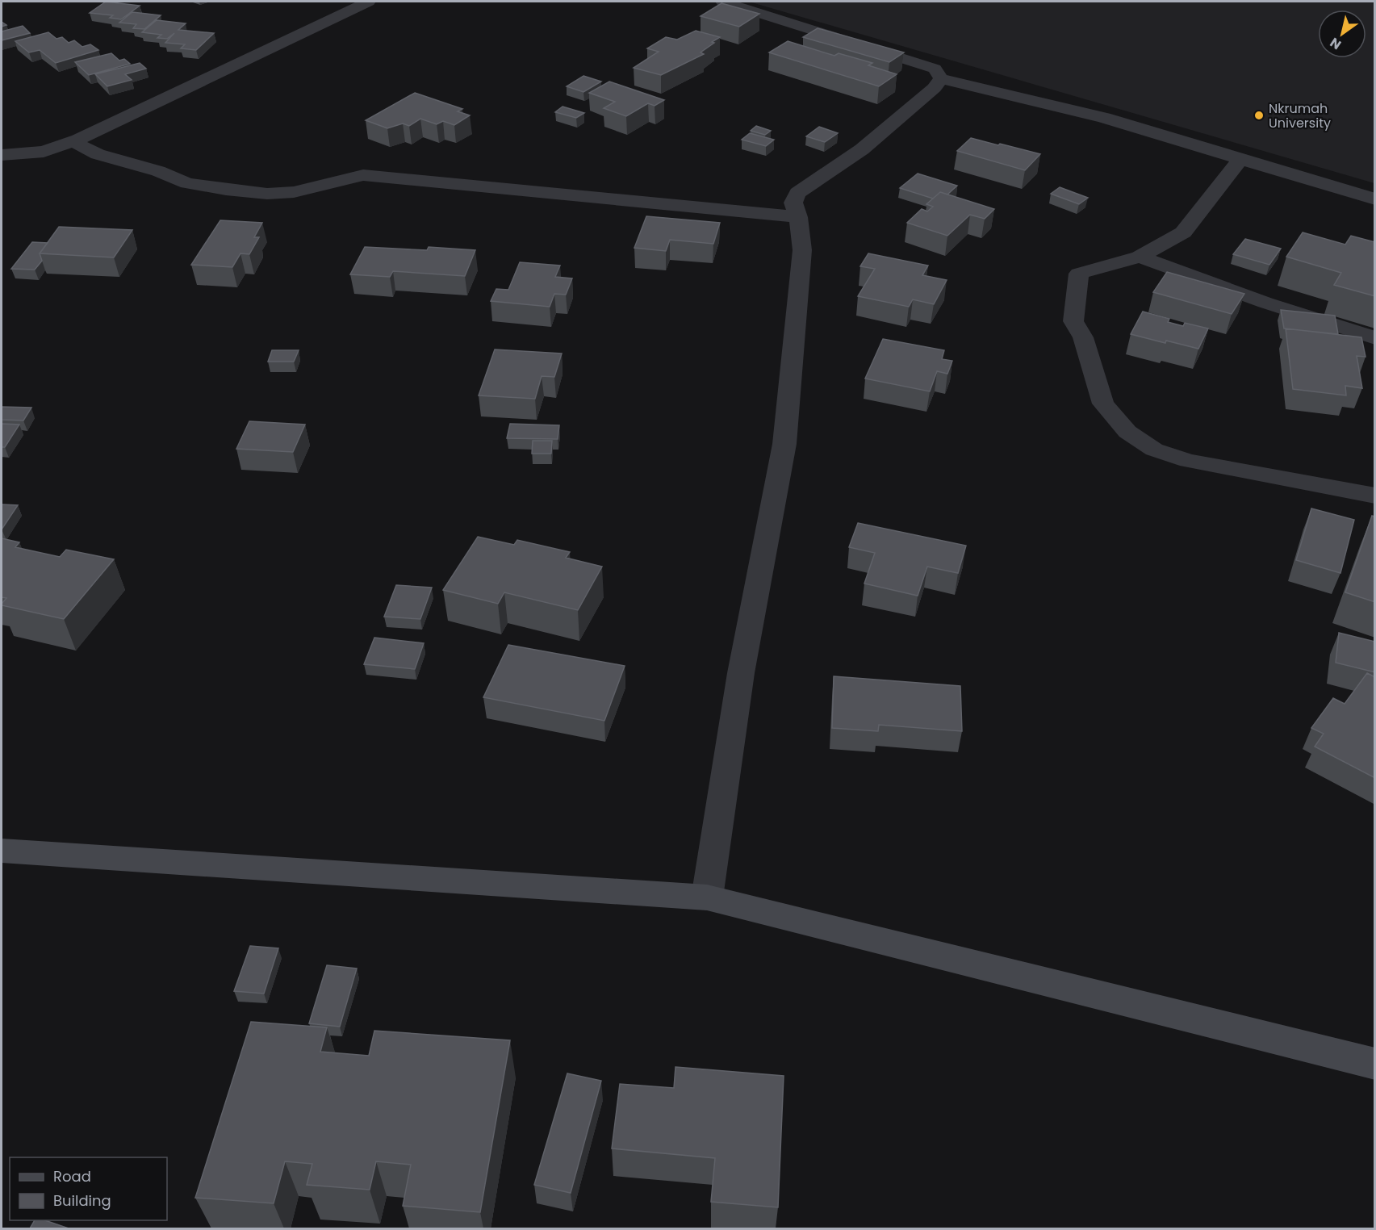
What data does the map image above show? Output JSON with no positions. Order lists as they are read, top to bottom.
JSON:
{
  "places": ["Nkrumah University"],
  "legend": ["Road", "Building"],
  "north": "bottom left"
}
